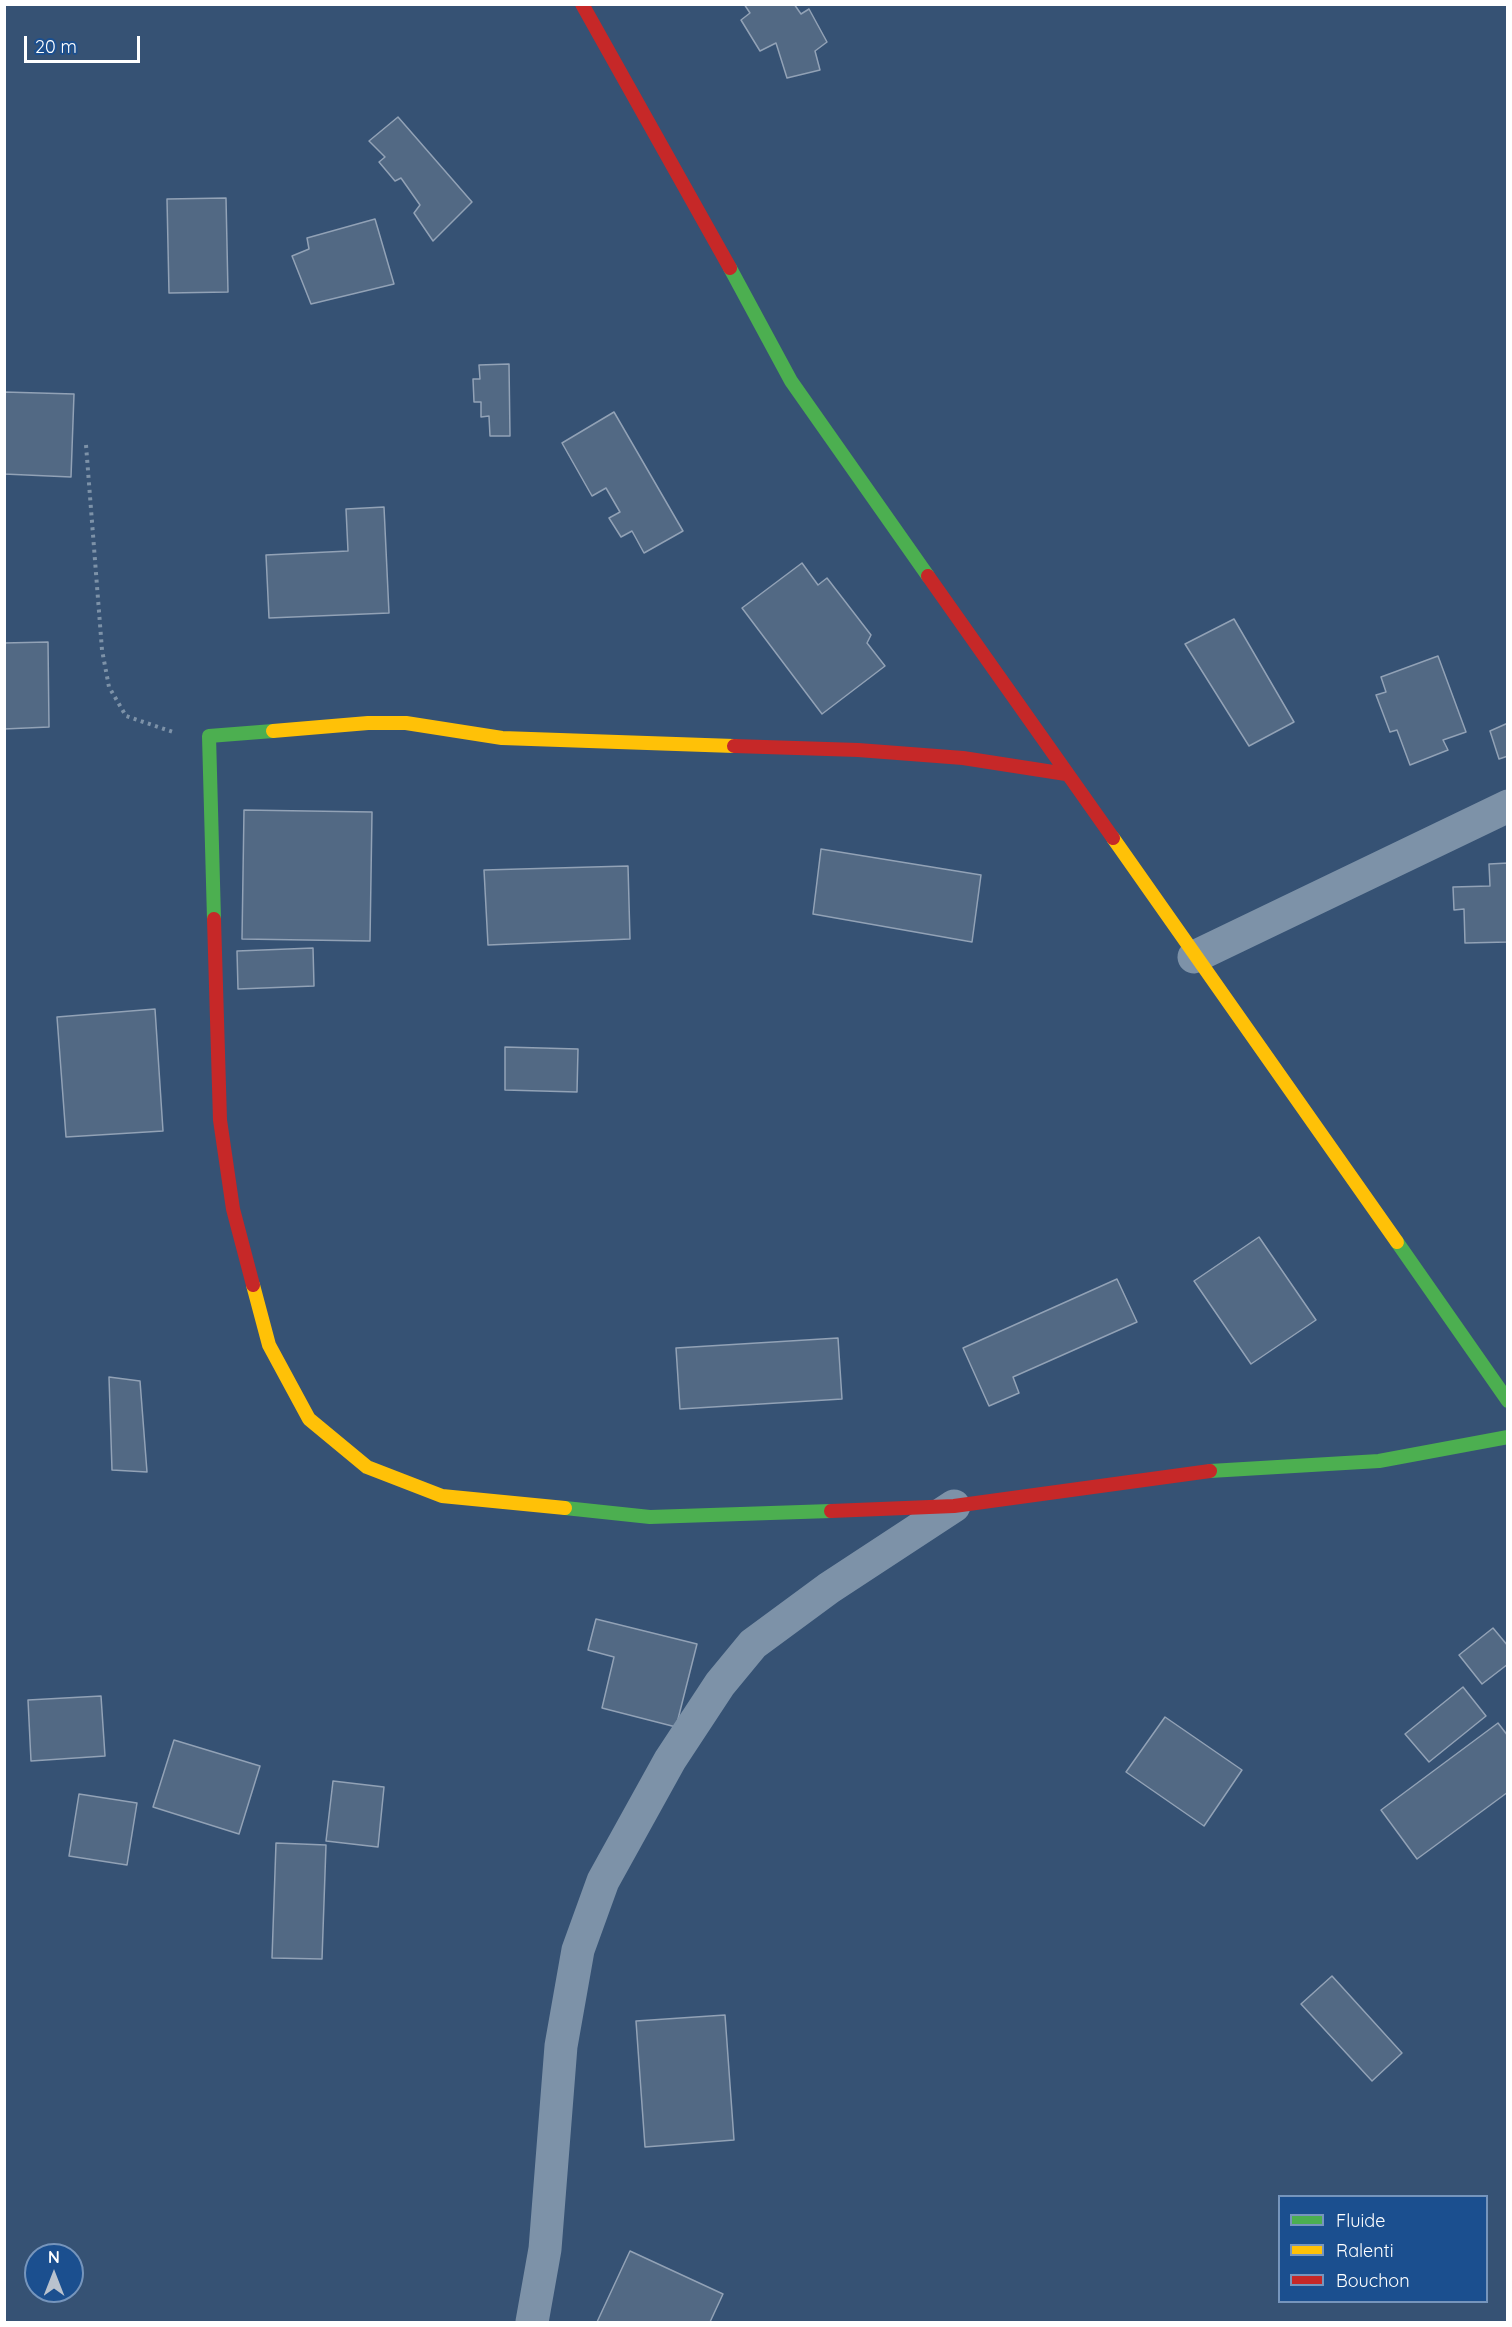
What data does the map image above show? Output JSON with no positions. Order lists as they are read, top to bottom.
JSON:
{
  "legend": ["Fluide", "Ralenti", "Bouchon"],
  "scale_bar": "20 m",
  "north": "top"
}
